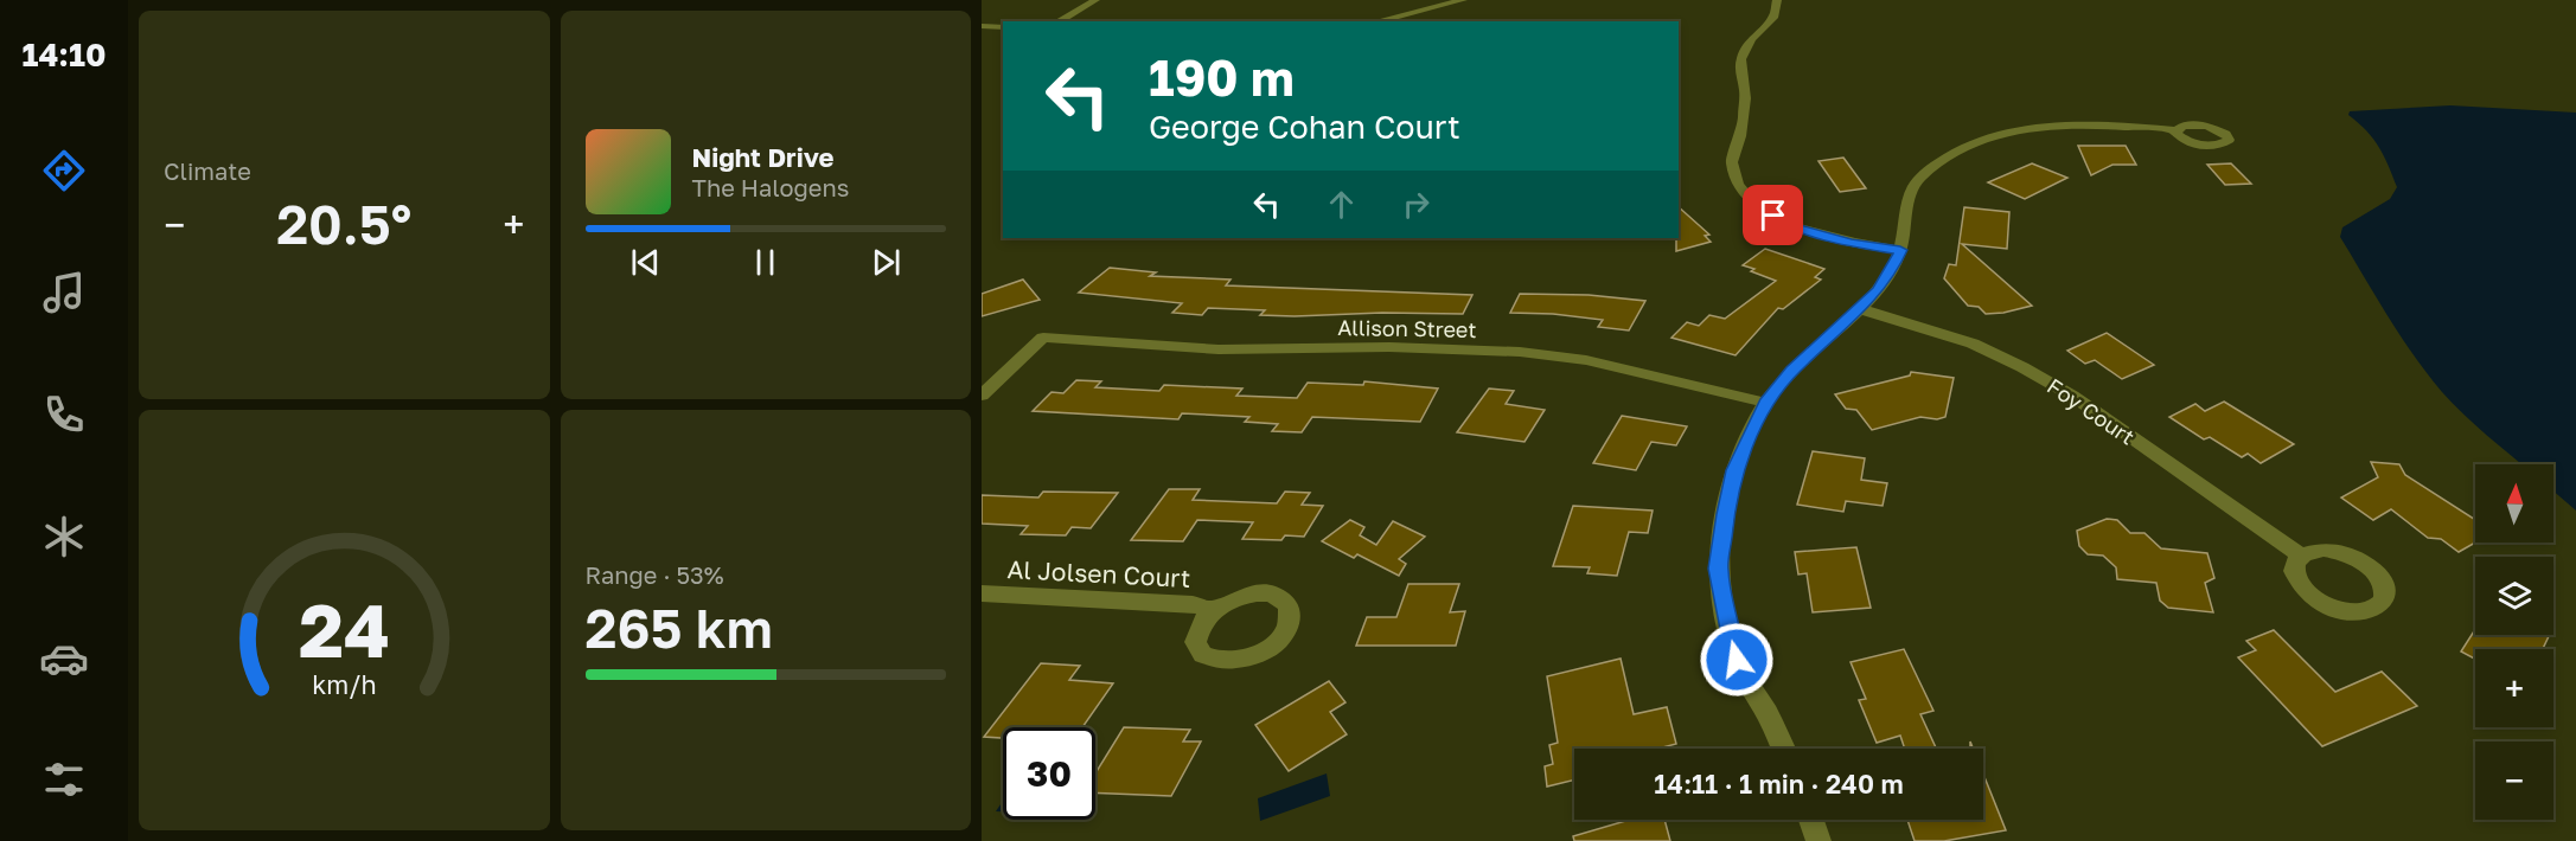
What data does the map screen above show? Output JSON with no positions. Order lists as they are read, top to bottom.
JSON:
{
  "streets": {
    "street": ["Allison Street", "Foy Court", "Al Jolsen Court"]
  },
  "north": "top",
  "page": {
    "tabs": "14:10",
    "tile": [
      "Climate",
      ["Range · 53%", "265 km"]
    ],
    "turn": ["190 m", "George Cohan Court"],
    "song": ["Night Drive", "The Halogens"],
    "heat": ["−", "20.5°", "+"],
    "map_buttons": ["+", "−"],
    "limit": "30",
    "trip": "14:11 · 1 min · 240 m",
    "gauge": ["24", "km/h"]
  }
}
